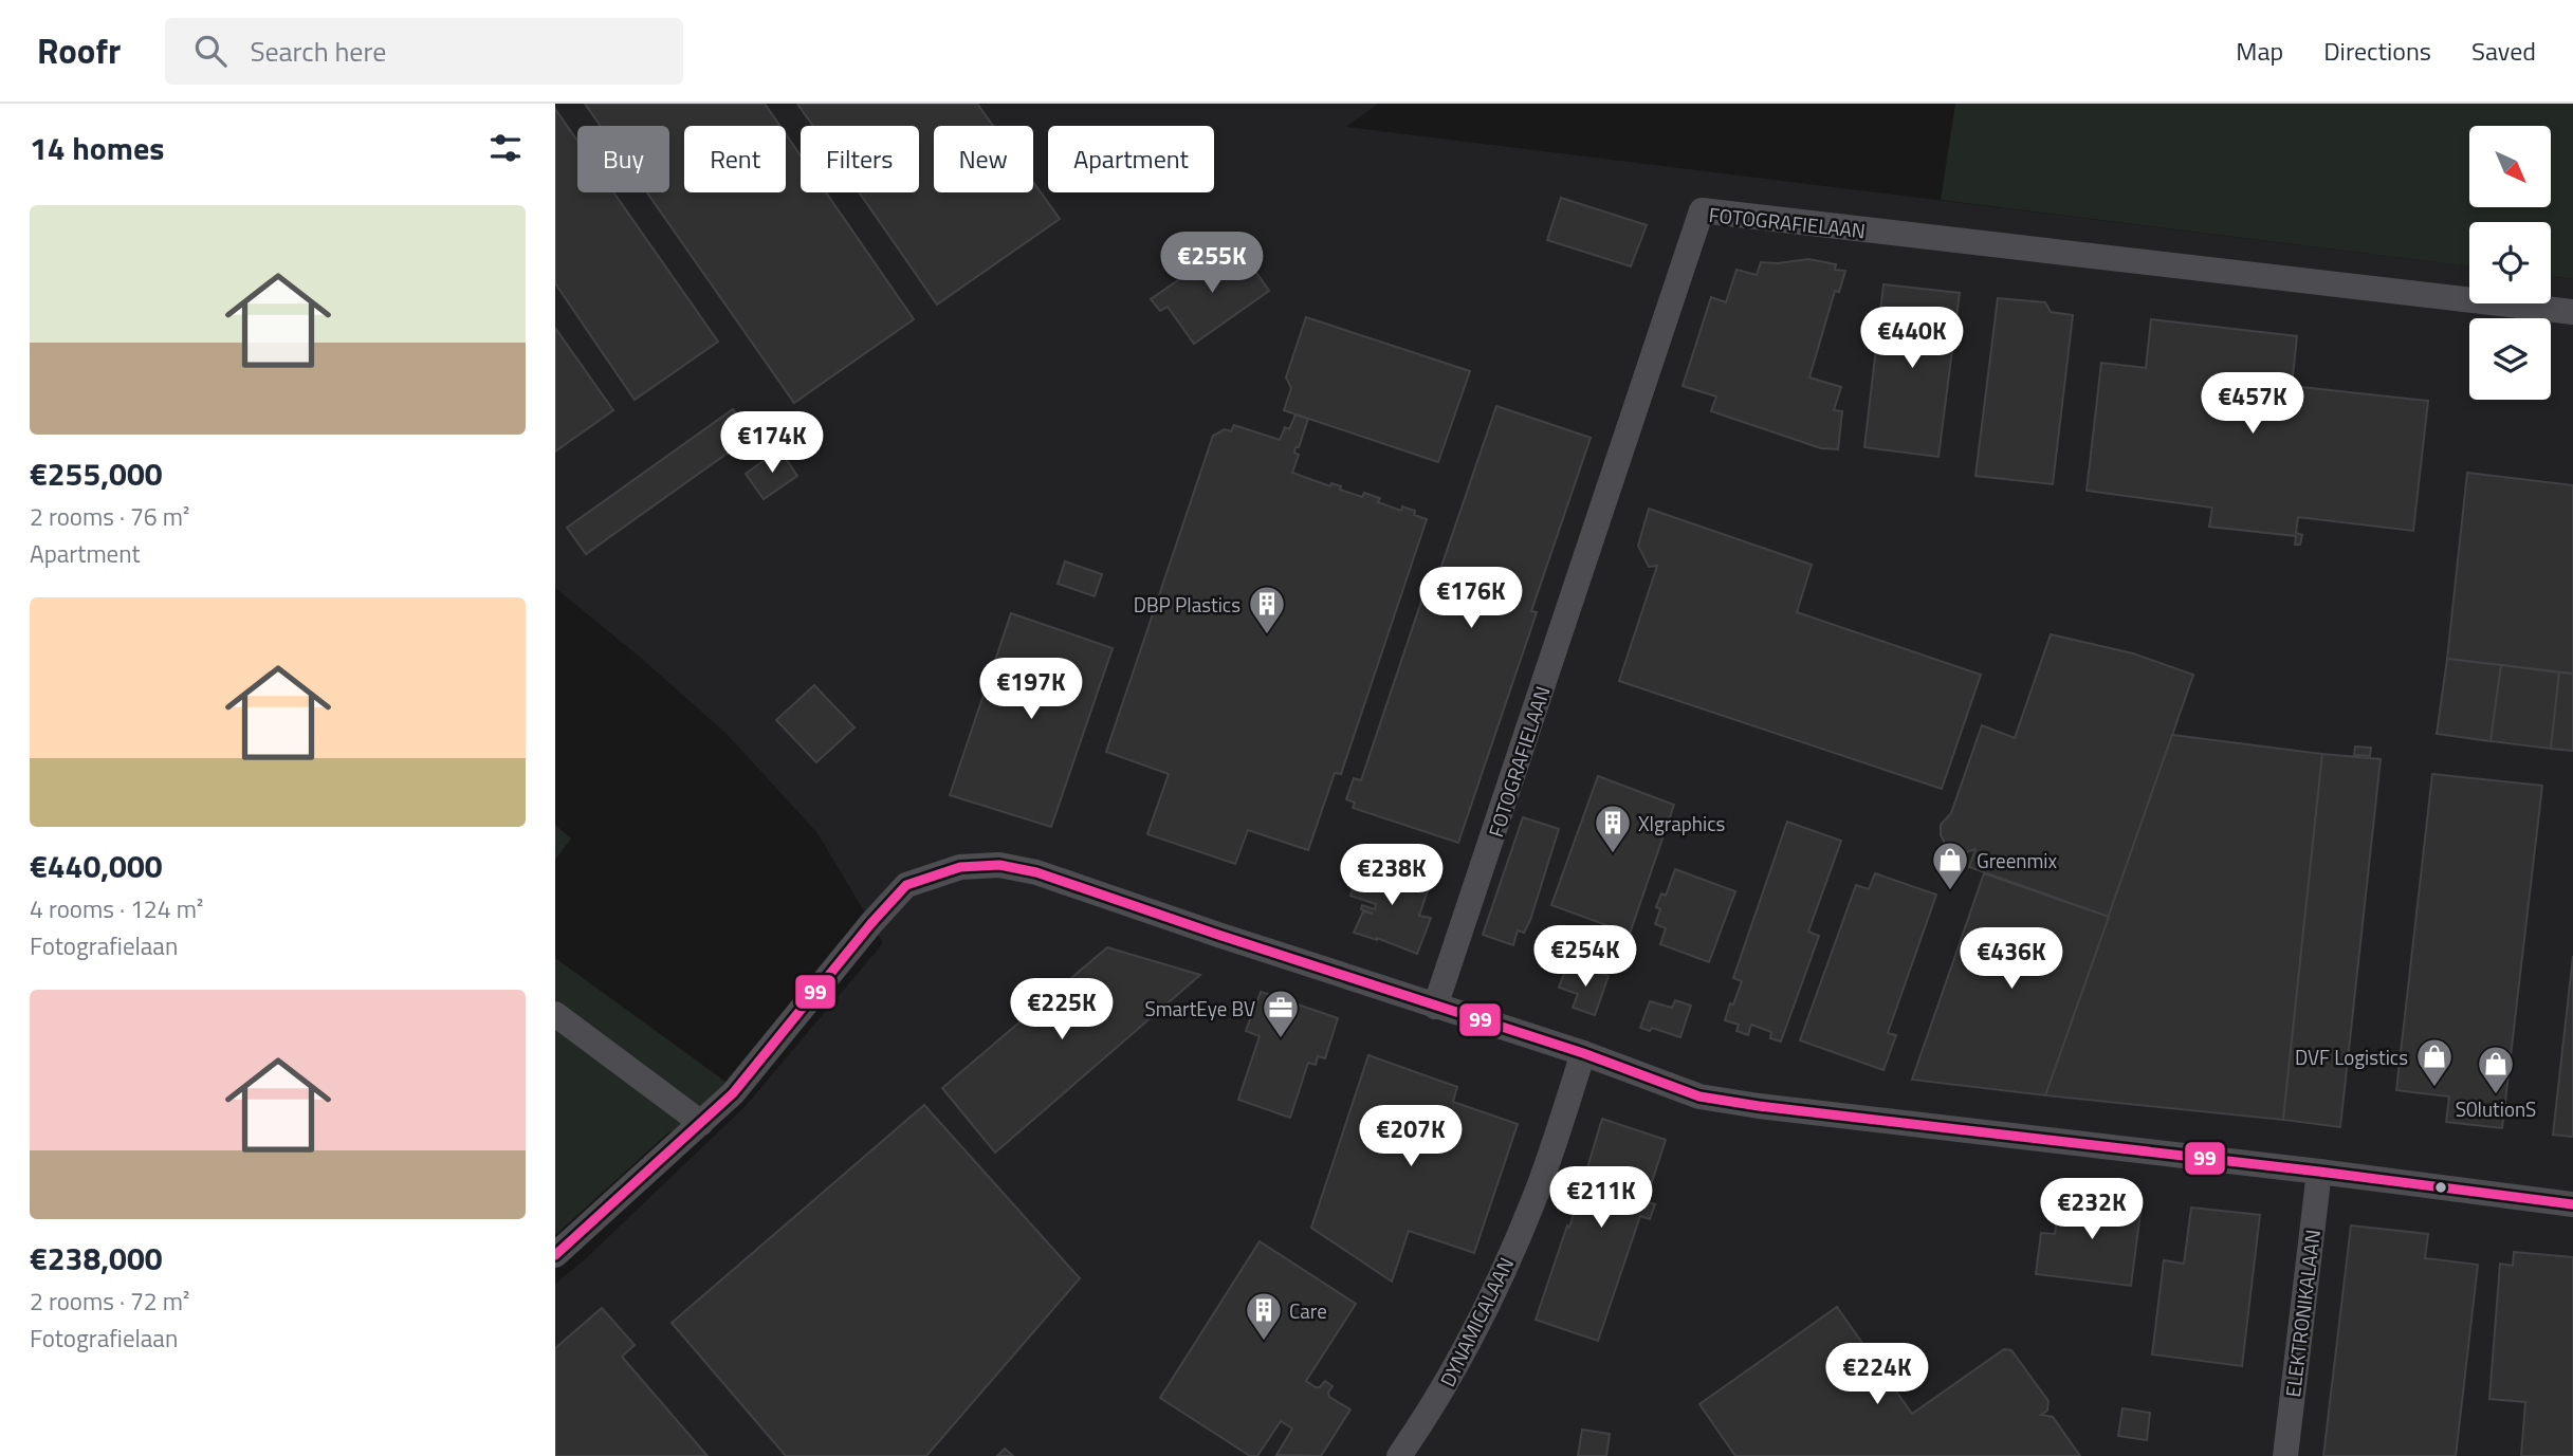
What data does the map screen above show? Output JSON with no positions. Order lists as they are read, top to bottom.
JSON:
{
  "streets": {
    "street": ["FOTOGRAFIELAAN", "ELEKTRONIKALAAN", "DYNAMICALAAN"]
  },
  "places": {
    "building": ["DBP Plastics", "Xlgraphics", "Care"],
    "shop": ["Greenmix", "DVF Logistics", "S0lutionS"],
    "office": ["SmartEye BV"]
  },
  "lines": ["transit line 99"],
  "north": "bottom right",
  "page": {
    "header": "Roofr",
    "search": "Search here",
    "nav": ["Map", "Directions", "Saved"],
    "heading": "14 homes",
    "chip": [
      "Buy",
      "Rent",
      "Filters",
      "New",
      "Apartment"
    ],
    "list": [
      {
        "name": "€255,000",
        "note": "2 rooms · 76 m² · Apartment"
      },
      {
        "name": "€440,000",
        "note": "4 rooms · 124 m² · Fotografielaan"
      },
      {
        "name": "€238,000",
        "note": "2 rooms · 72 m² · Fotografielaan"
      }
    ],
    "price": [
      "€255K",
      "€440K",
      "€457K",
      "€174K",
      "€176K",
      "€197K",
      "€238K",
      "€254K",
      "€436K",
      "€225K",
      "€207K",
      "€211K",
      "€232K",
      "€224K"
    ]
  }
}
